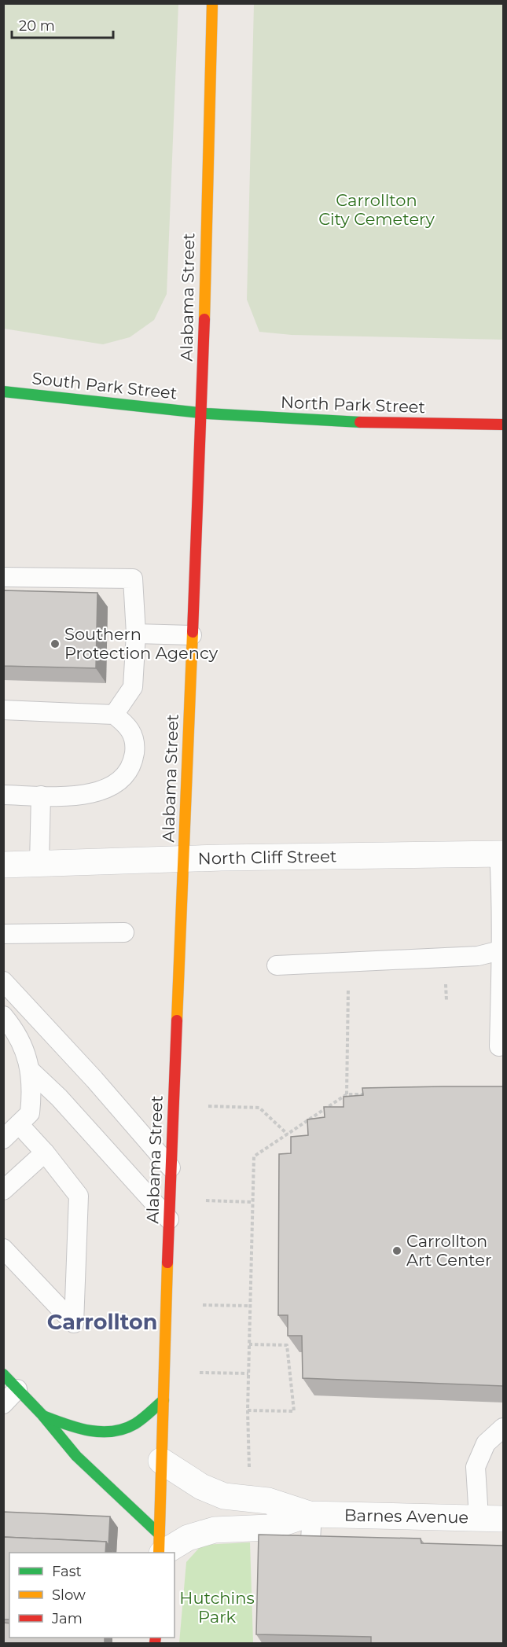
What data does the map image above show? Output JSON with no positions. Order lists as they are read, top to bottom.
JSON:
{
  "streets": {
    "main road": ["Alabama Street", "South Park Street", "North Park Street"],
    "street": ["North Cliff Street", "Barnes Avenue"]
  },
  "crossings": [
    ["Alabama Street", "South Park Street"],
    ["Alabama Street", "North Park Street"],
    ["Alabama Street", "North Cliff Street"],
    ["South Park Street", "North Park Street"]
  ],
  "districts": ["Carrollton"],
  "parks": ["Carrollton City Cemetery", "Hutchins Park"],
  "places": ["Southern Protection Agency", "Carrollton Art Center"],
  "legend": ["Fast", "Slow", "Jam"],
  "scale_bar": "20 m"
}
